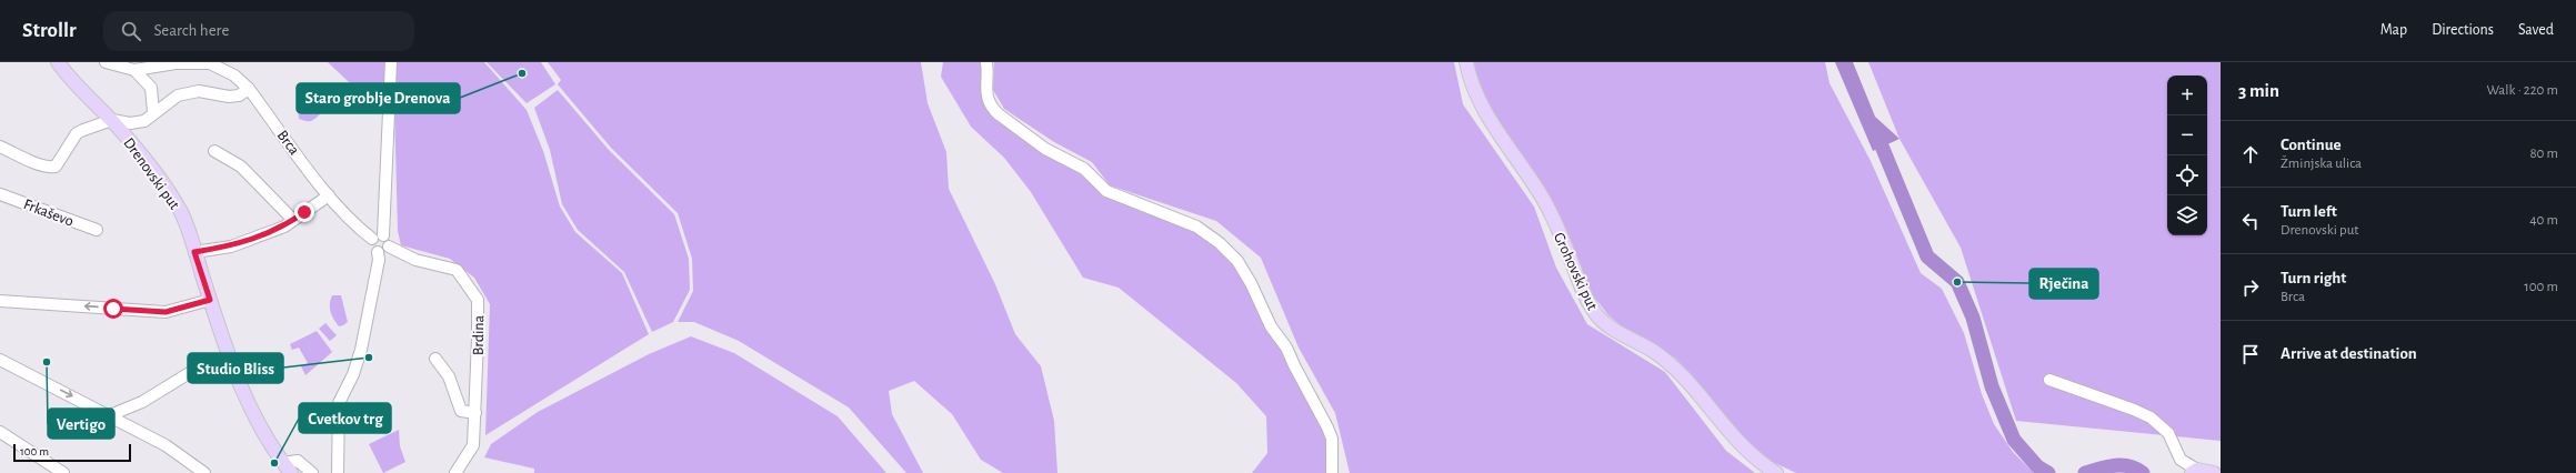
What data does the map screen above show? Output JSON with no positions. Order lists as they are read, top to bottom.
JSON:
{
  "streets": {
    "main road": ["Drenovski put", "Grohovski put"],
    "street": ["Brca", "Frkaševo", "Brdina"]
  },
  "places": [
    "Staro groblje Drenova",
    "Rječina",
    "Studio Bliss",
    "Vertigo",
    "Cvetkov trg"
  ],
  "scale_bar": "100 m",
  "page": {
    "header": "Strollr",
    "search": "Search here",
    "nav": ["Map", "Directions", "Saved"],
    "heading": ["3 min", "Walk · 220 m"],
    "map_buttons": ["+", "−"],
    "list": [
      ["Continue", "Žminjska ulica", "80 m"],
      ["Turn left", "Drenovski put", "40 m"],
      ["Turn right", "Brca", "100 m"],
      "Arrive at destination"
    ],
    "scale": "100 m"
  }
}
